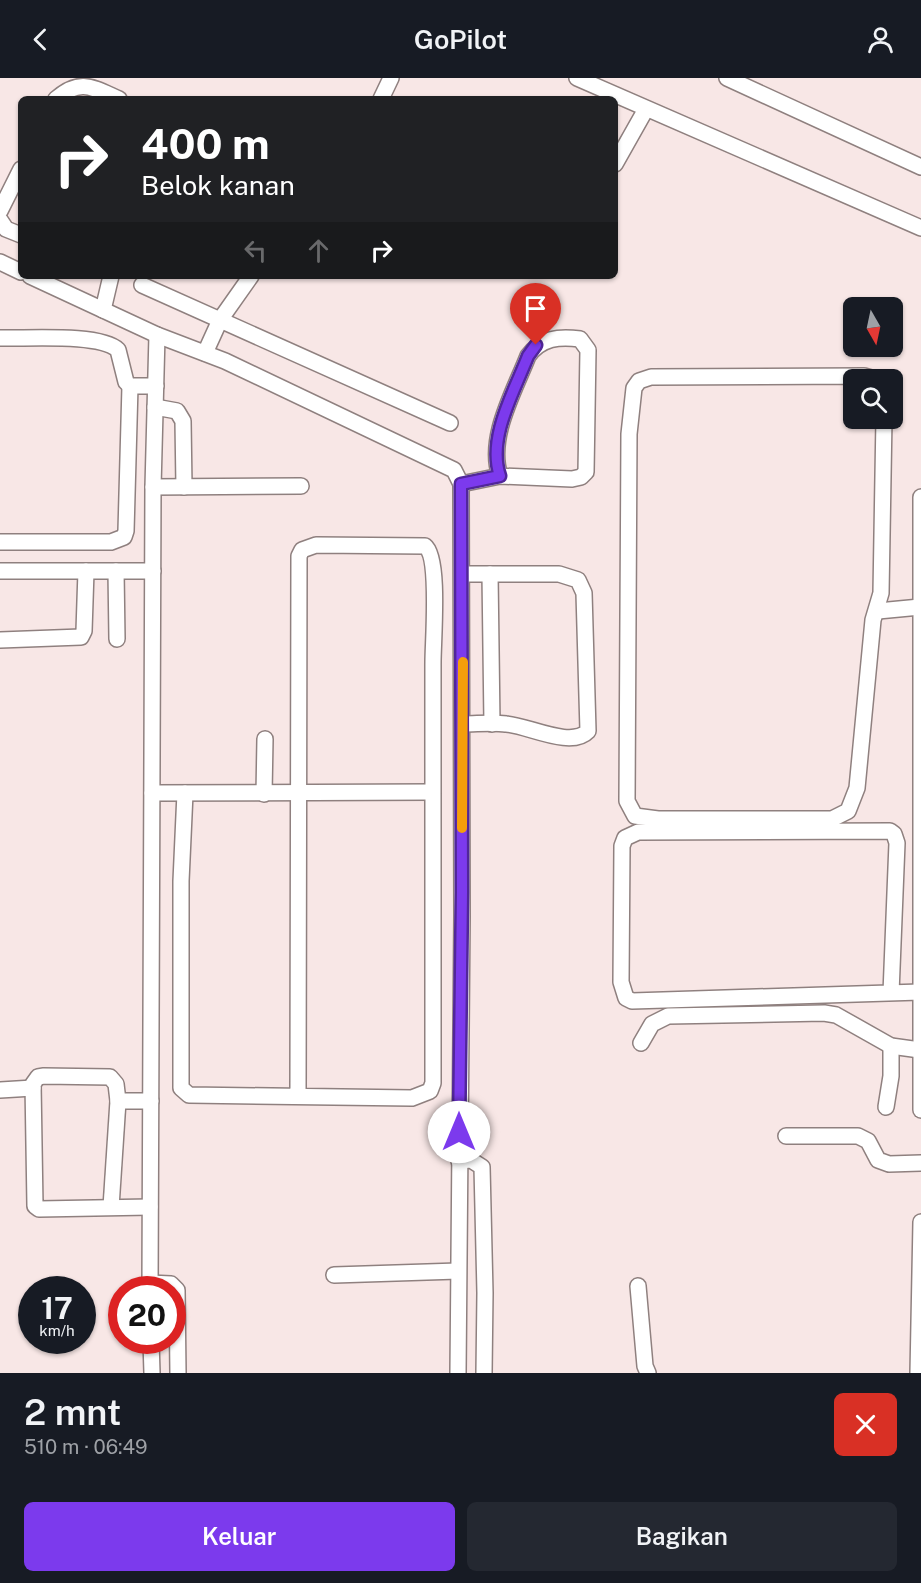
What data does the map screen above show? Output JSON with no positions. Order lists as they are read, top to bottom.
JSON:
{
  "north": "bottom",
  "page": {
    "header": "GoPilot",
    "turn": ["400 m", "Belok kanan"],
    "speed": "17 km/h",
    "limit": "20",
    "heading": ["2 mnt", "510 m · 06:49"],
    "buttons": ["Keluar", "Bagikan"]
  }
}
